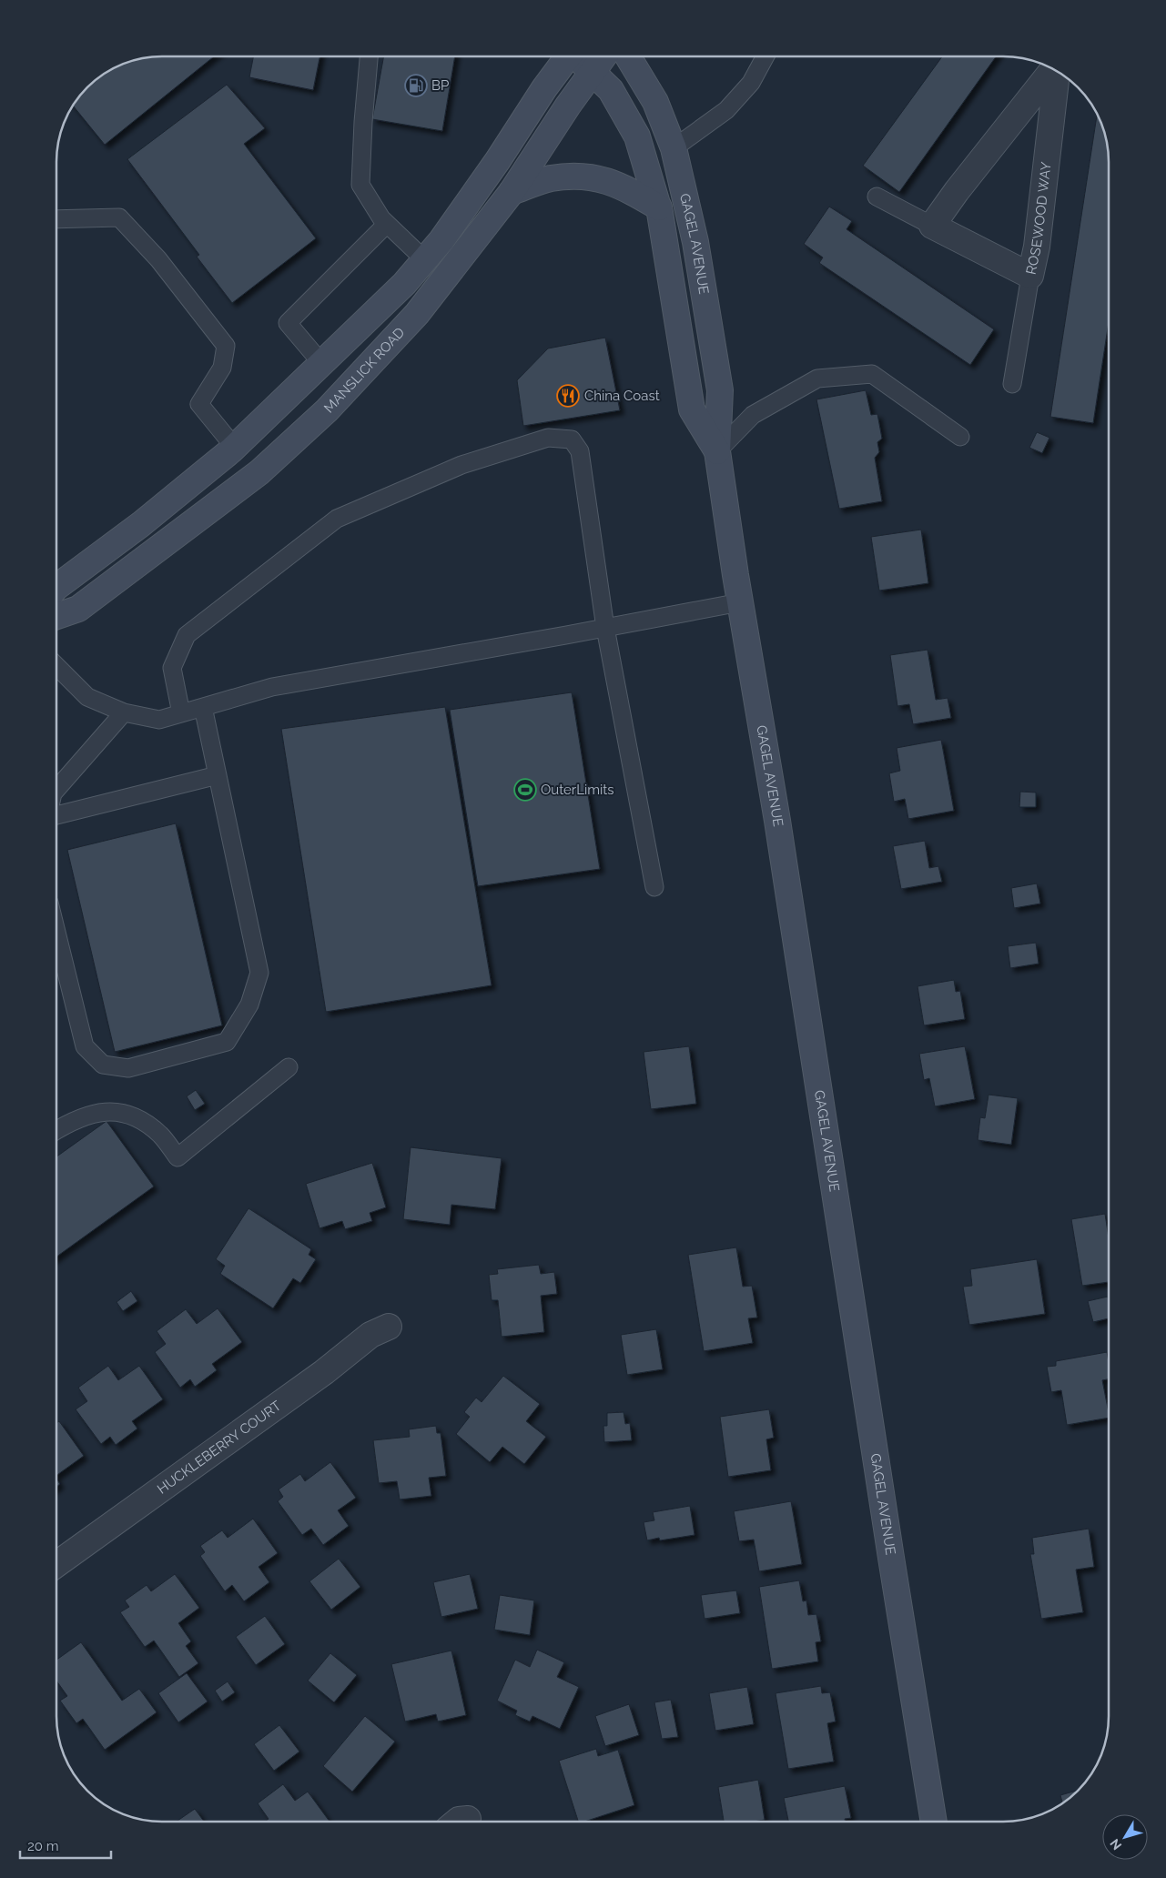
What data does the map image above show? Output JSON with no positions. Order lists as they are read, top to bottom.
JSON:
{
  "streets": {
    "street": [
      "ROSEWOOD WAY",
      "GAGEL AVENUE",
      "MANSLICK ROAD",
      "HUCKLEBERRY COURT"
    ]
  },
  "crossings": [
    ["GAGEL AVENUE", "MANSLICK ROAD"]
  ],
  "places": {
    "fuel station": ["BP"],
    "restaurant": ["China Coast"],
    "sports": ["OuterLimits"]
  },
  "scale_bar": "20 m",
  "north": "bottom left"
}
